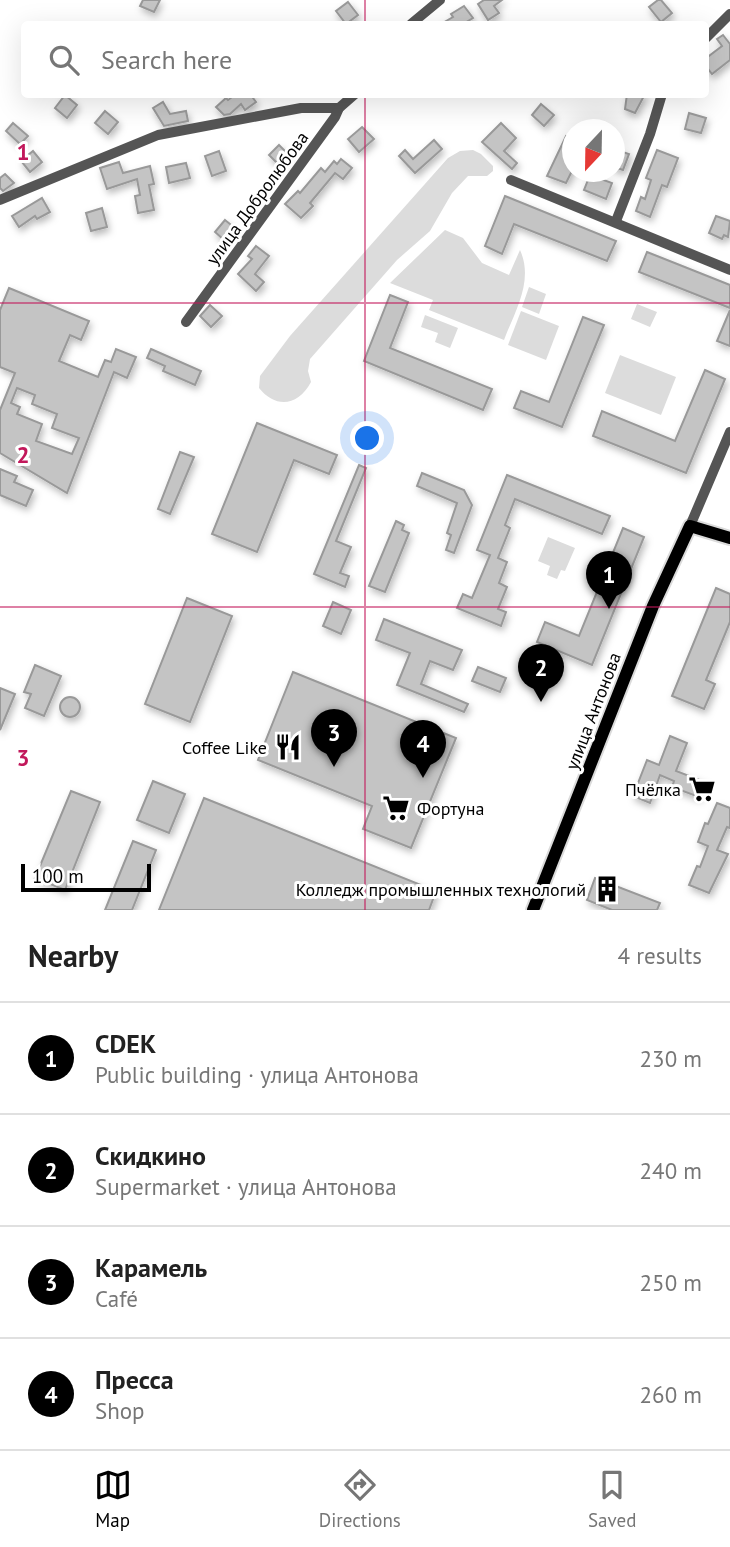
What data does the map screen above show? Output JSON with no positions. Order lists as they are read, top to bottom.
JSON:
{
  "streets": {
    "main road": ["улица Антонова"],
    "street": ["улица Добролюбова"]
  },
  "places": {
    "restaurant": ["Coffee Like"],
    "supermarket": ["Пчёлка", "Фортуна"],
    "building": ["Колледж промышленных технологий"]
  },
  "scale_bar": "100 m",
  "north": "bottom",
  "page": {
    "search": "Search here",
    "pins": [
      "1",
      "2",
      "3",
      "4"
    ],
    "scale": "100 m",
    "heading": ["Nearby", "4 results"],
    "list": [
      {
        "mark": "1",
        "name": "CDEK",
        "note": "Public building · улица Антонова",
        "value": "230 m"
      },
      {
        "mark": "2",
        "name": "Скидкино",
        "note": "Supermarket · улица Антонова",
        "value": "240 m"
      },
      {
        "mark": "3",
        "name": "Карамель",
        "note": "Café",
        "value": "250 m"
      },
      {
        "mark": "4",
        "name": "Пресса",
        "note": "Shop",
        "value": "260 m"
      }
    ],
    "nav": ["Map", "Directions", "Saved"]
  },
  "grid": {
    "rows": ["1", "2", "3"]
  }
}
